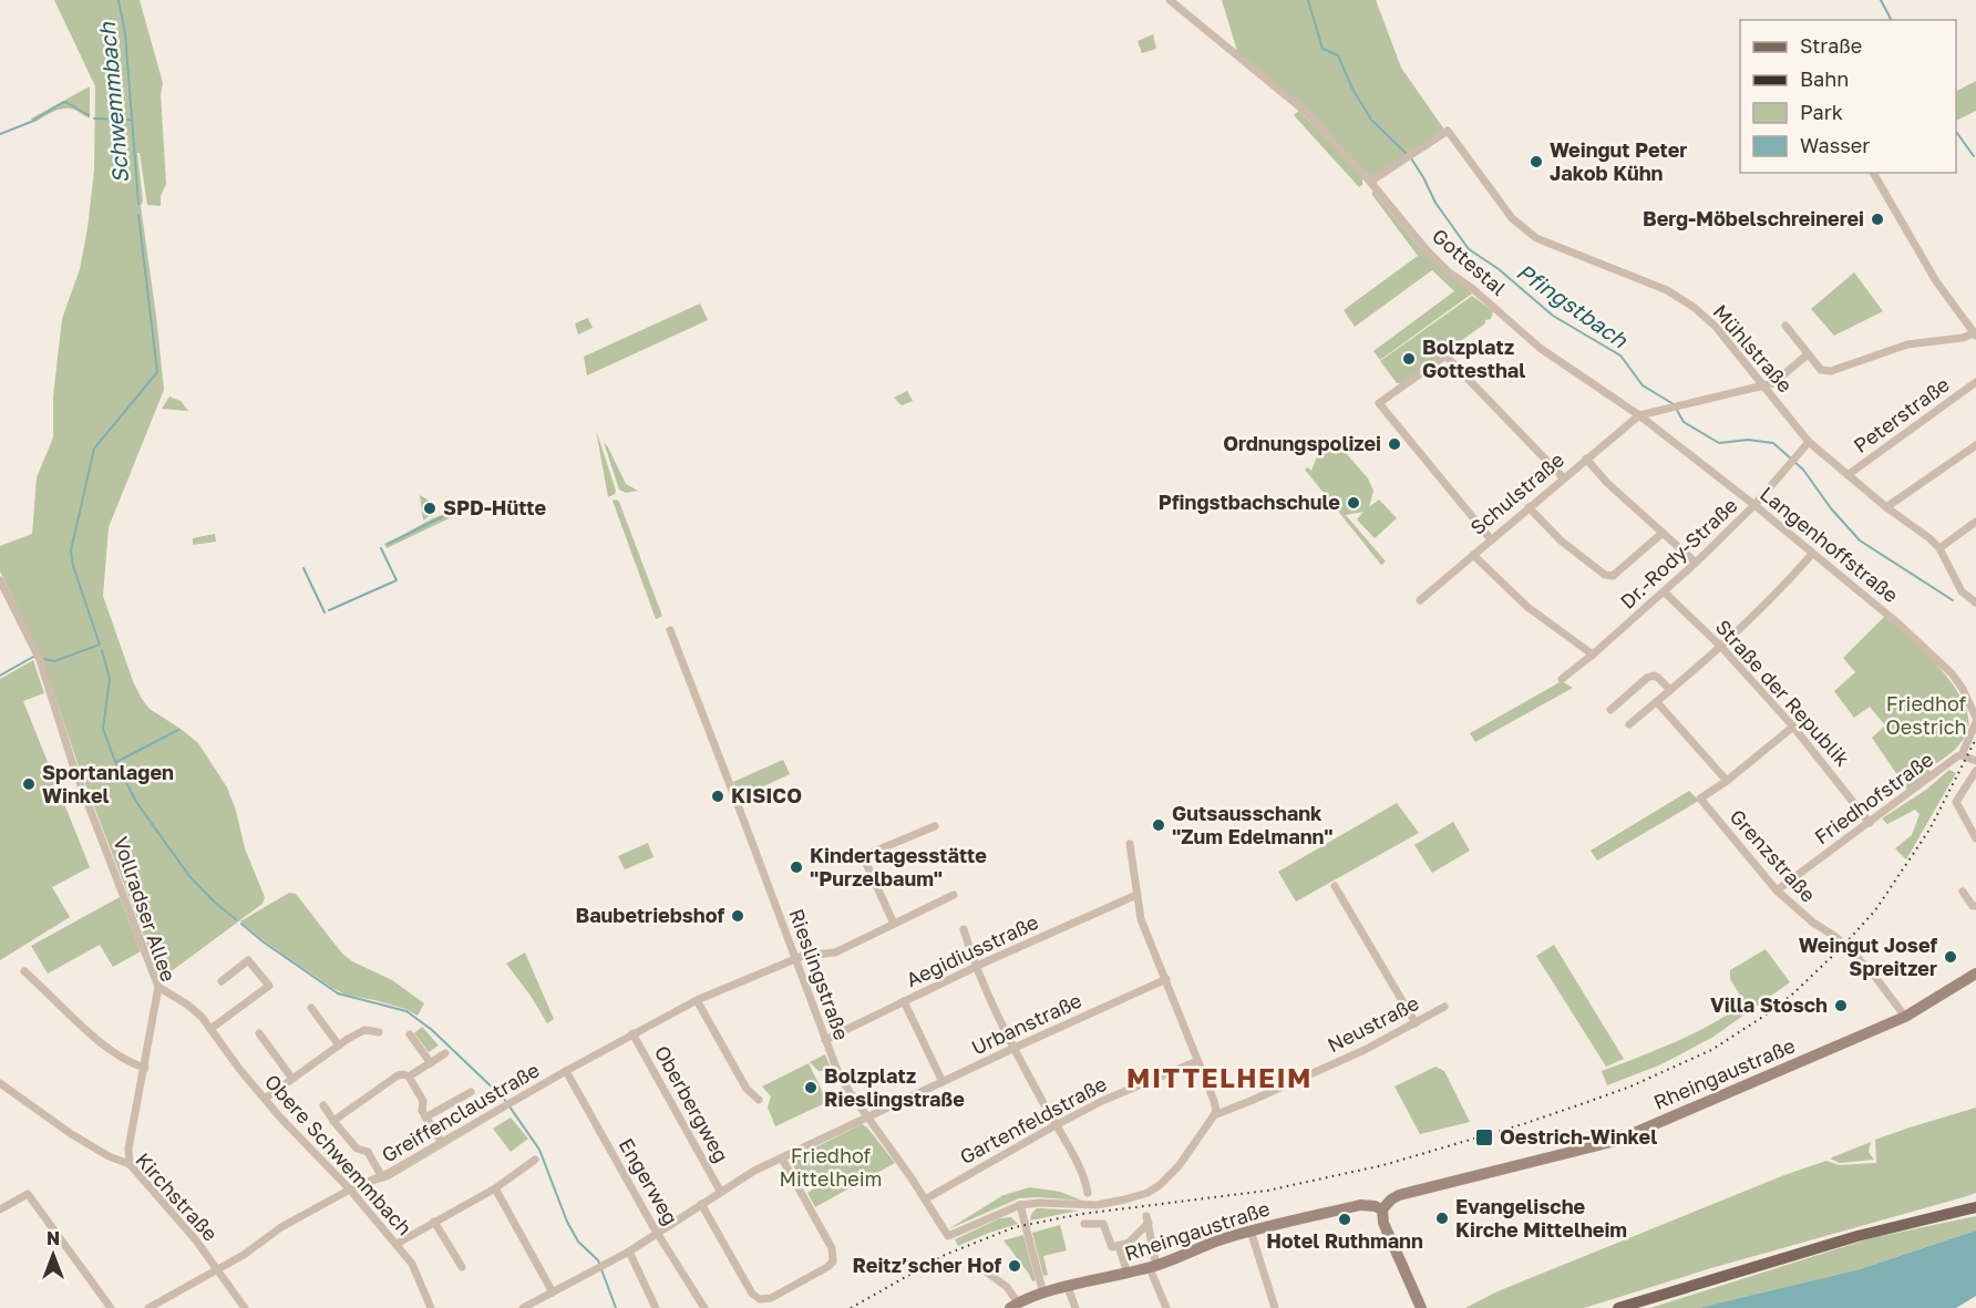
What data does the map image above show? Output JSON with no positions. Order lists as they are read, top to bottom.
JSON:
{
  "streets": {
    "main road": ["Rheingaustraße"],
    "street": [
      "Gottestal",
      "Mühlstraße",
      "Peterstraße",
      "Schulstraße",
      "Langenhoffstraße",
      "Dr.-Rody-Straße",
      "Straße der Republik",
      "Friedhofstraße",
      "Grenzstraße",
      "Vollradser Allee",
      "Aegidiusstraße",
      "Rieslingstraße",
      "Urbanstraße",
      "Neustraße",
      "Oberbergweg",
      "Greiffenclaustraße",
      "Gartenfeldstraße",
      "Obere Schwemmbach",
      "Engerweg",
      "Kirchstraße"
    ]
  },
  "crossings": [
    ["Gottestal", "Mühlstraße"],
    ["Gottestal", "Schulstraße"],
    ["Gottestal", "Langenhoffstraße"],
    ["Mühlstraße", "Peterstraße"],
    ["Mühlstraße", "Dr.-Rody-Straße"],
    ["Schulstraße", "Langenhoffstraße"],
    ["Langenhoffstraße", "Dr.-Rody-Straße"],
    ["Langenhoffstraße", "Friedhofstraße"],
    ["Dr.-Rody-Straße", "Straße der Republik"],
    ["Straße der Republik", "Friedhofstraße"],
    ["Friedhofstraße", "Grenzstraße"],
    ["Grenzstraße", "Rheingaustraße"],
    ["Vollradser Allee", "Obere Schwemmbach"],
    ["Vollradser Allee", "Kirchstraße"],
    ["Aegidiusstraße", "Rieslingstraße"],
    ["Rieslingstraße", "Urbanstraße"],
    ["Rieslingstraße", "Neustraße"],
    ["Rieslingstraße", "Greiffenclaustraße"],
    ["Rieslingstraße", "Gartenfeldstraße"],
    ["Urbanstraße", "Oberbergweg"],
    ["Urbanstraße", "Engerweg"],
    ["Oberbergweg", "Greiffenclaustraße"],
    ["Greiffenclaustraße", "Obere Schwemmbach"],
    ["Greiffenclaustraße", "Engerweg"],
    ["Greiffenclaustraße", "Kirchstraße"]
  ],
  "districts": ["MITTELHEIM"],
  "water": ["Schwemmbach", "Pfingstbach"],
  "parks": ["Friedhof Oestrich", "Friedhof Mittelheim"],
  "places": {
    "other": [
      "Weingut Peter Jakob Kühn",
      "Berg-Möbelschreinerei",
      "Bolzplatz Gottesthal",
      "Ordnungspolizei",
      "Pfingstbachschule",
      "SPD-Hütte",
      "Sportanlagen Winkel",
      "KISICO",
      "Gutsausschank \"Zum Edelmann\"",
      "Kindertagesstätte \"Purzelbaum\"",
      "Baubetriebshof",
      "Weingut Josef Spreitzer",
      "Villa Stosch",
      "Bolzplatz Rieslingstraße",
      "Evangelische Kirche Mittelheim",
      "Hotel Ruthmann",
      "Reitz’scher Hof"
    ],
    "transit": ["Oestrich-Winkel"]
  },
  "legend": [
    "Straße",
    "Bahn",
    "Park",
    "Wasser"
  ],
  "north": "top"
}
